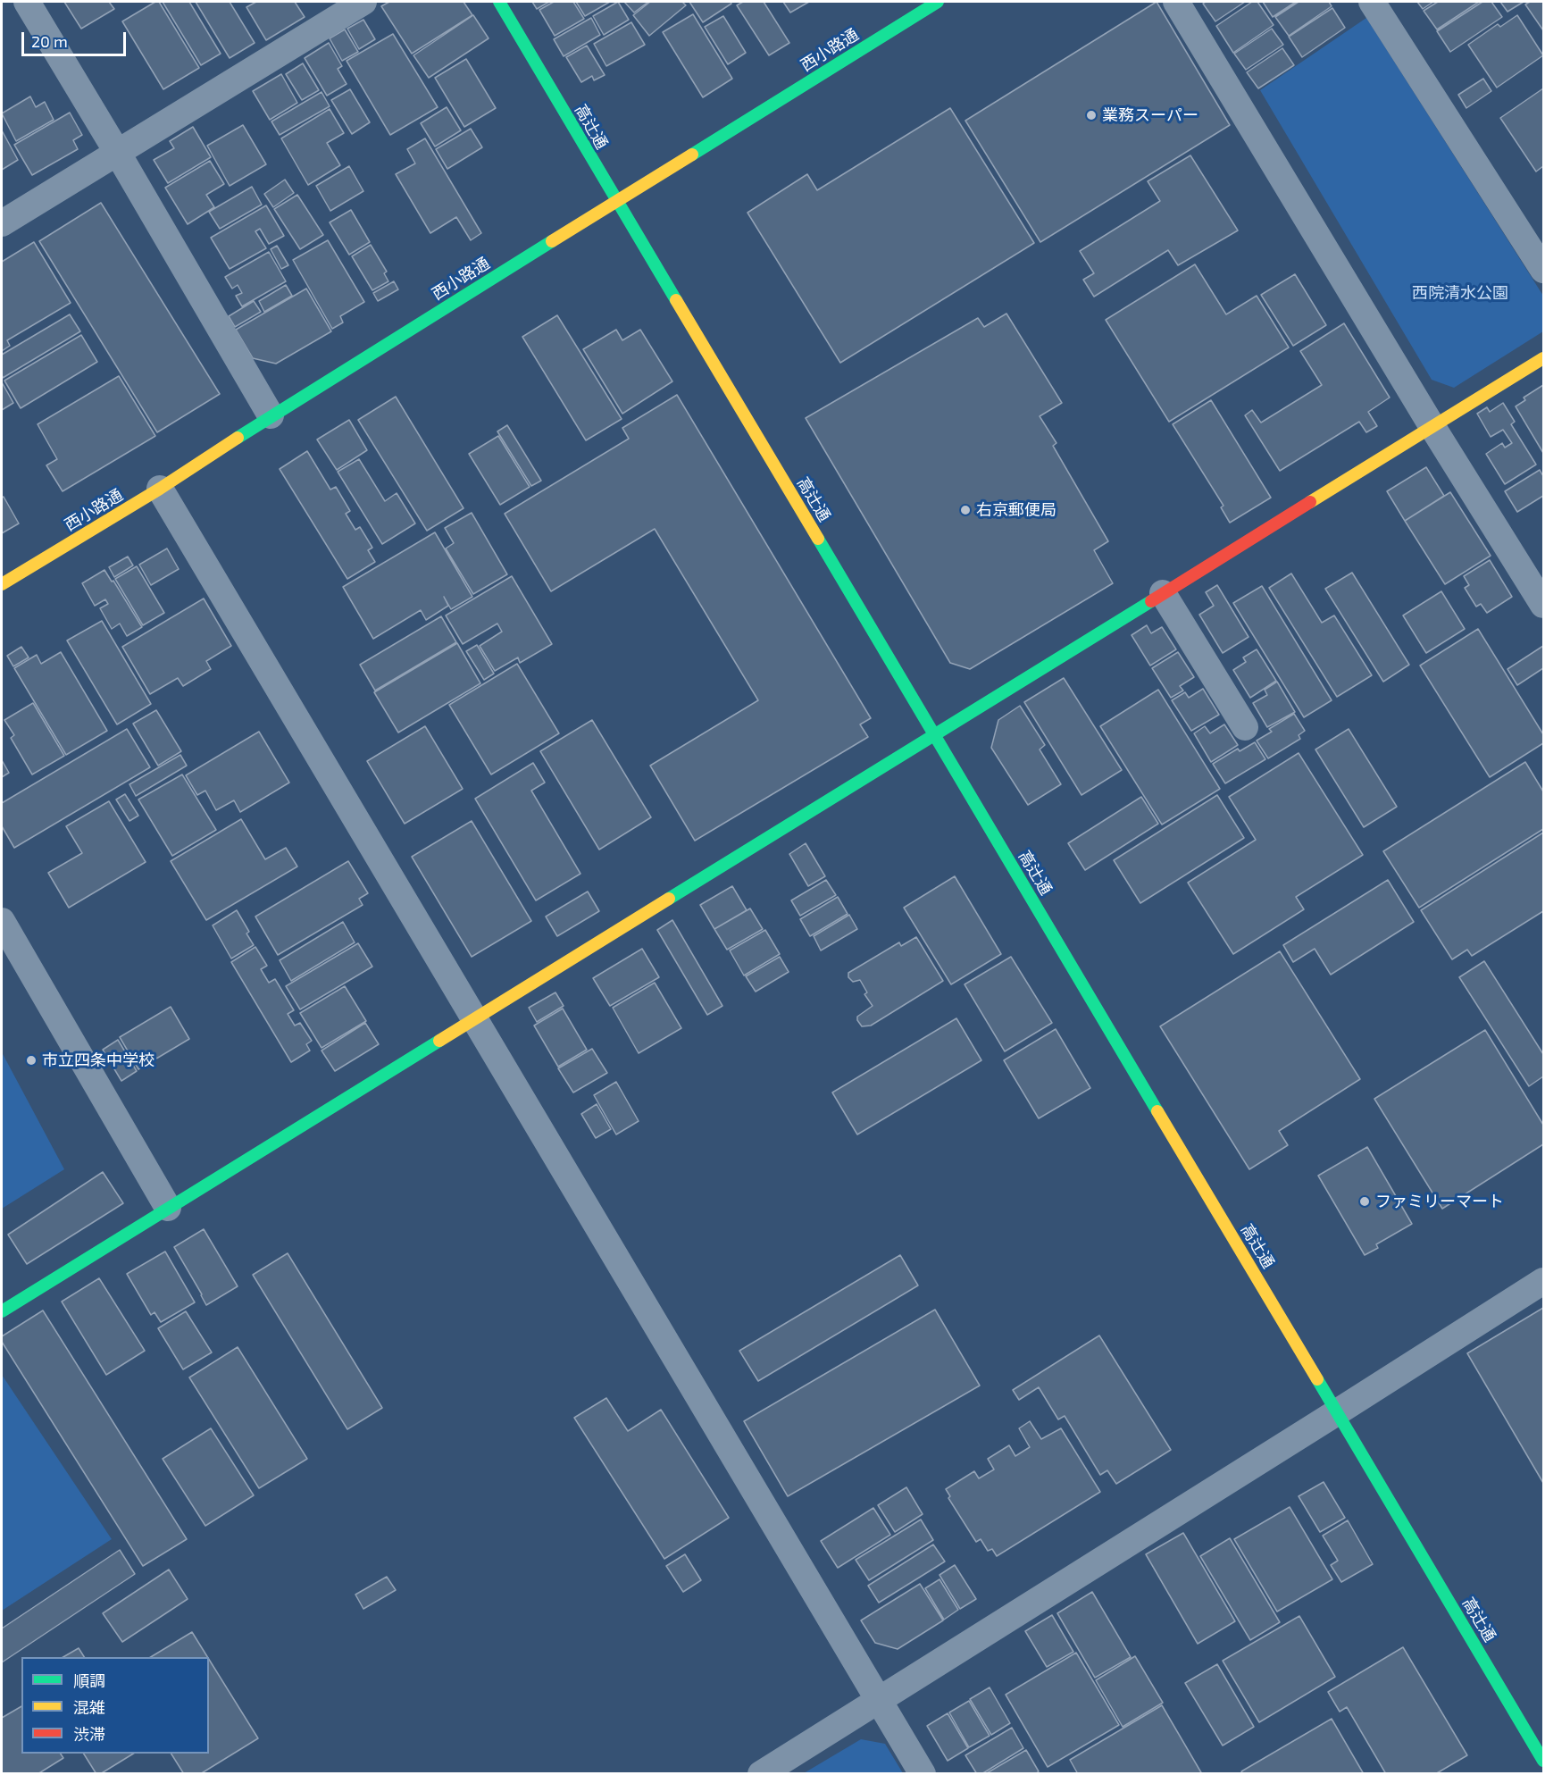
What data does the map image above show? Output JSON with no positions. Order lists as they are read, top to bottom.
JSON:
{
  "streets": {
    "street": ["西小路通", "高辻通"]
  },
  "crossings": [
    ["西小路通", "高辻通"]
  ],
  "parks": ["西院清水公園"],
  "places": [
    "業務スーパー",
    "右京郵便局",
    "市立四条中学校",
    "ファミリーマート"
  ],
  "legend": ["順調", "混雑", "渋滞"],
  "scale_bar": "20 m"
}
